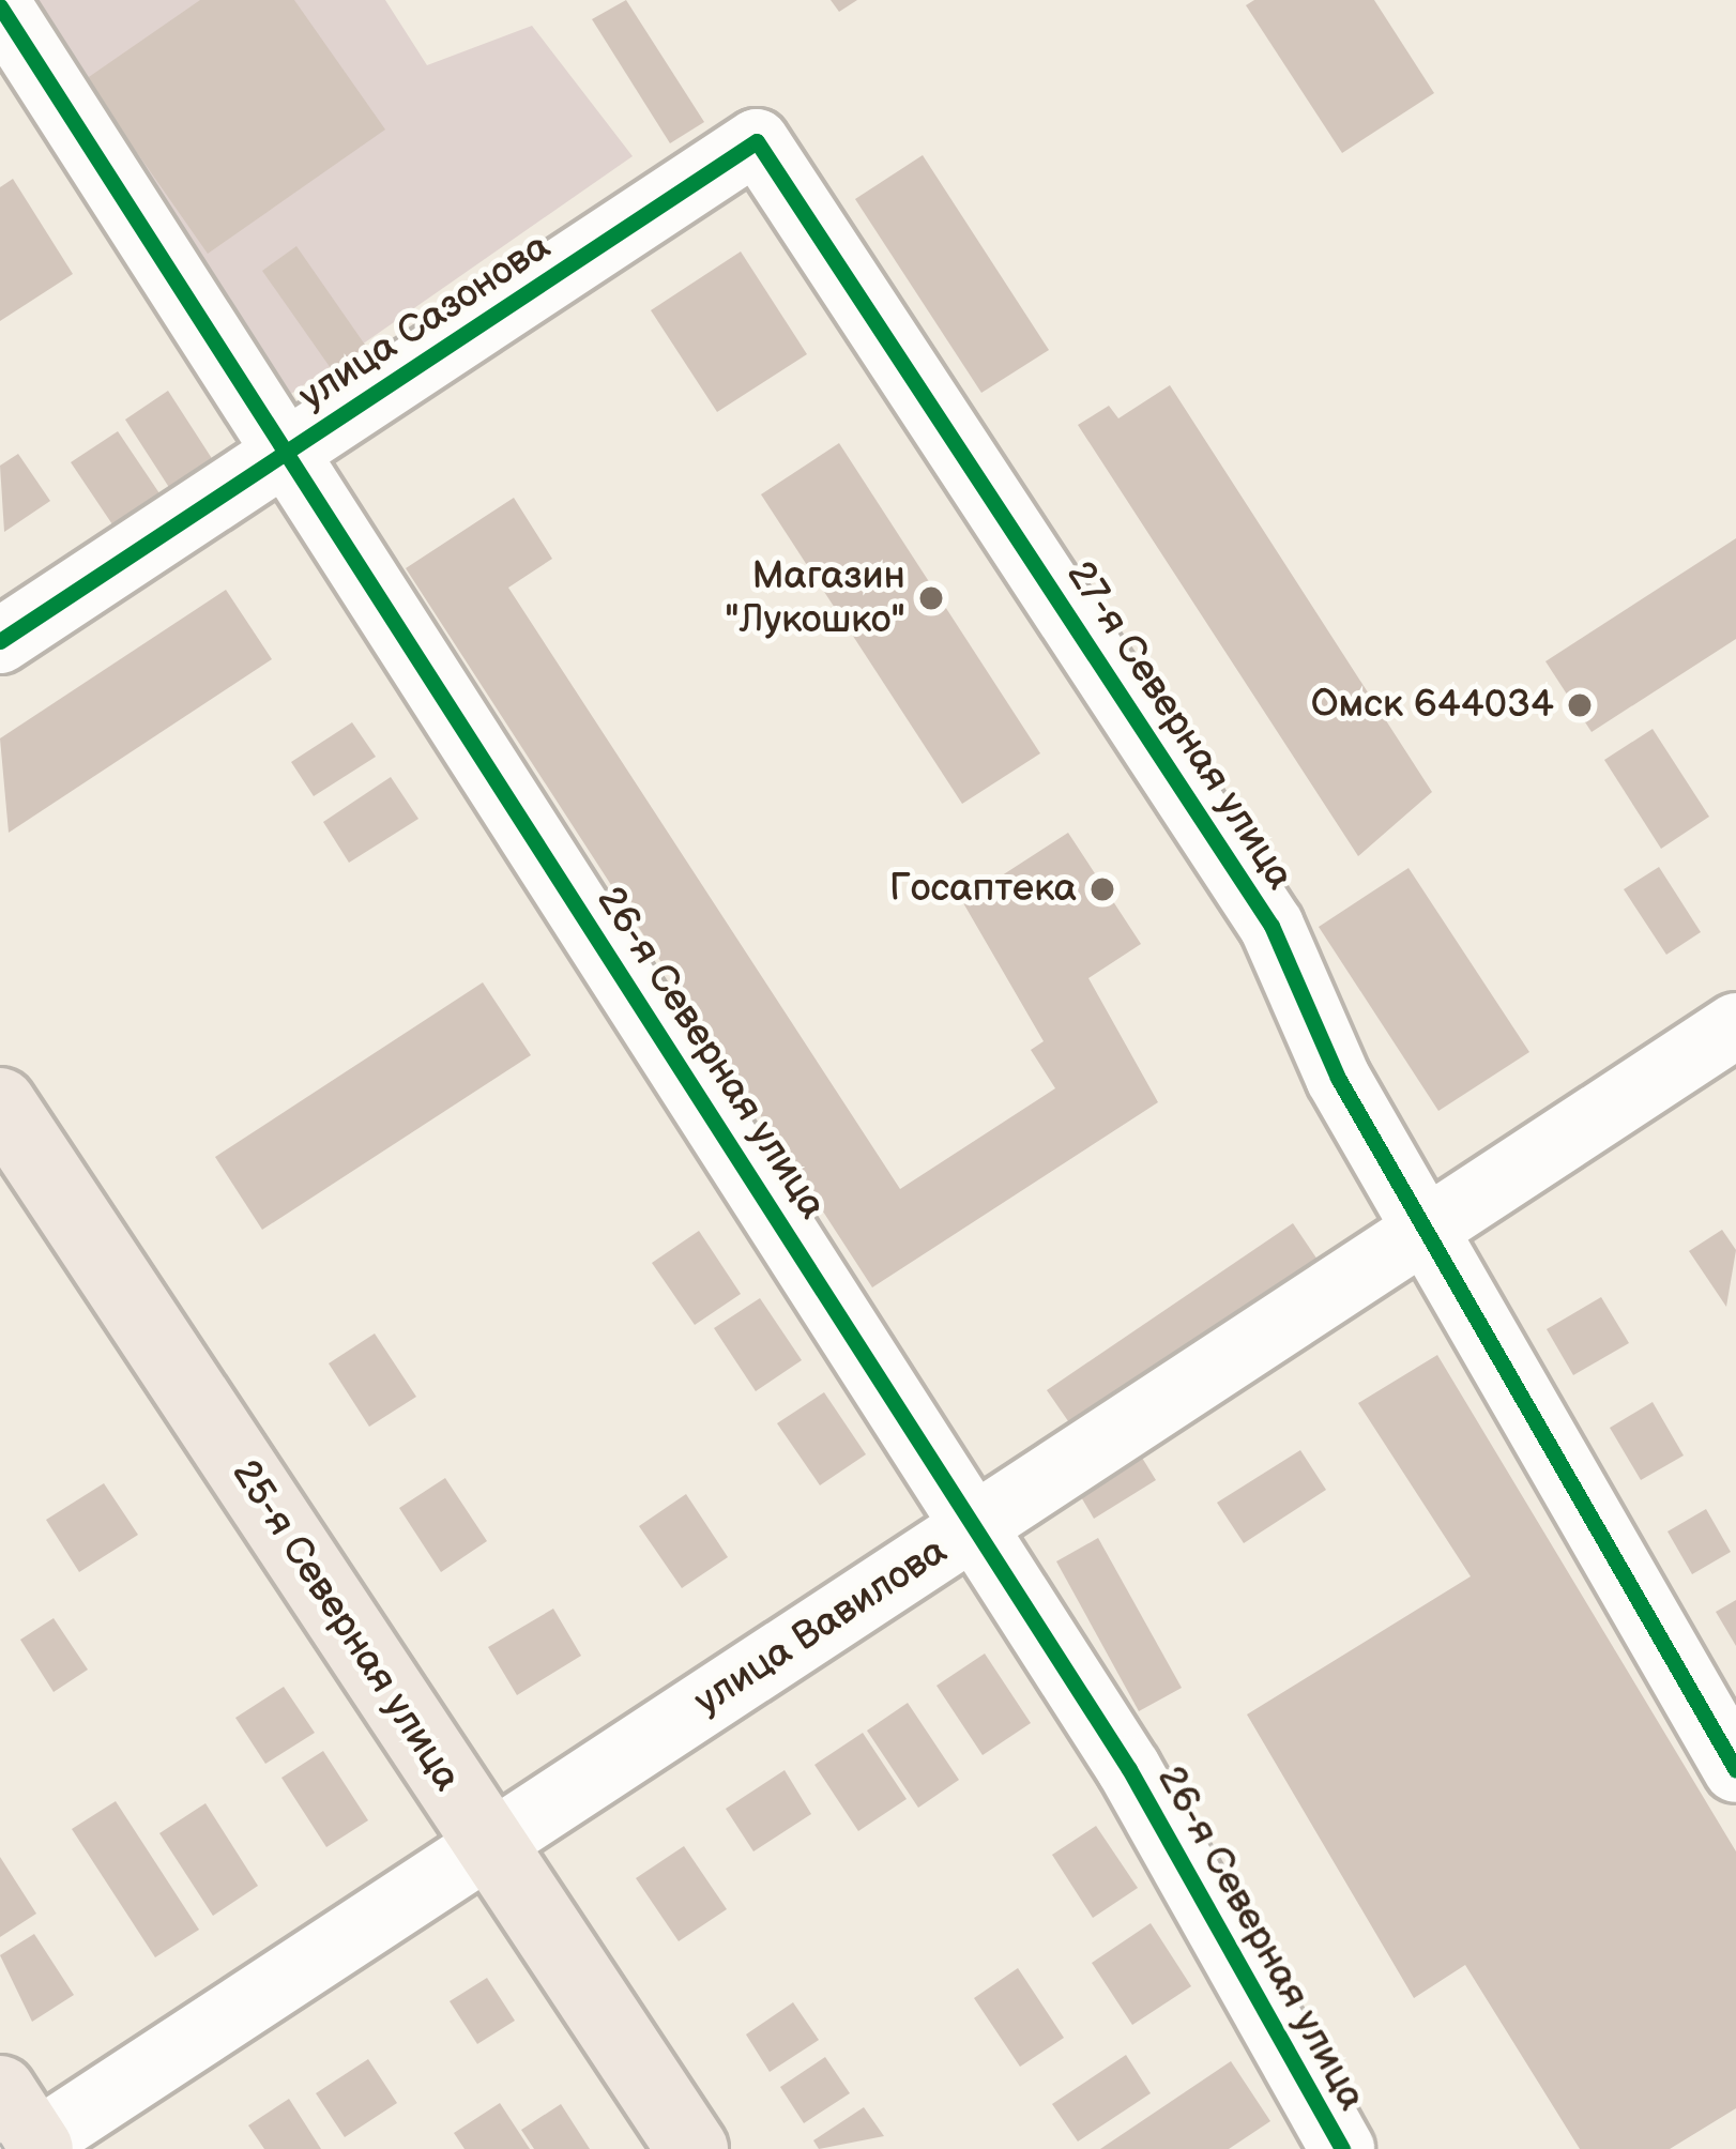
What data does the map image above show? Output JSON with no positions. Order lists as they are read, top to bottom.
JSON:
{
  "streets": {
    "main road": ["25-я Северная улица"],
    "street": [
      "улица Сазонова",
      "27-я Северная улица",
      "26-я Северная улица",
      "улица Вавилова"
    ]
  },
  "crossings": [
    ["улица Сазонова", "27-я Северная улица"],
    ["улица Сазонова", "26-я Северная улица"],
    ["27-я Северная улица", "улица Вавилова"],
    ["26-я Северная улица", "улица Вавилова"],
    ["25-я Северная улица", "улица Вавилова"]
  ],
  "places": ["Магазин \"Лукошко\"", "Омск 644034", "Госаптека"]
}
